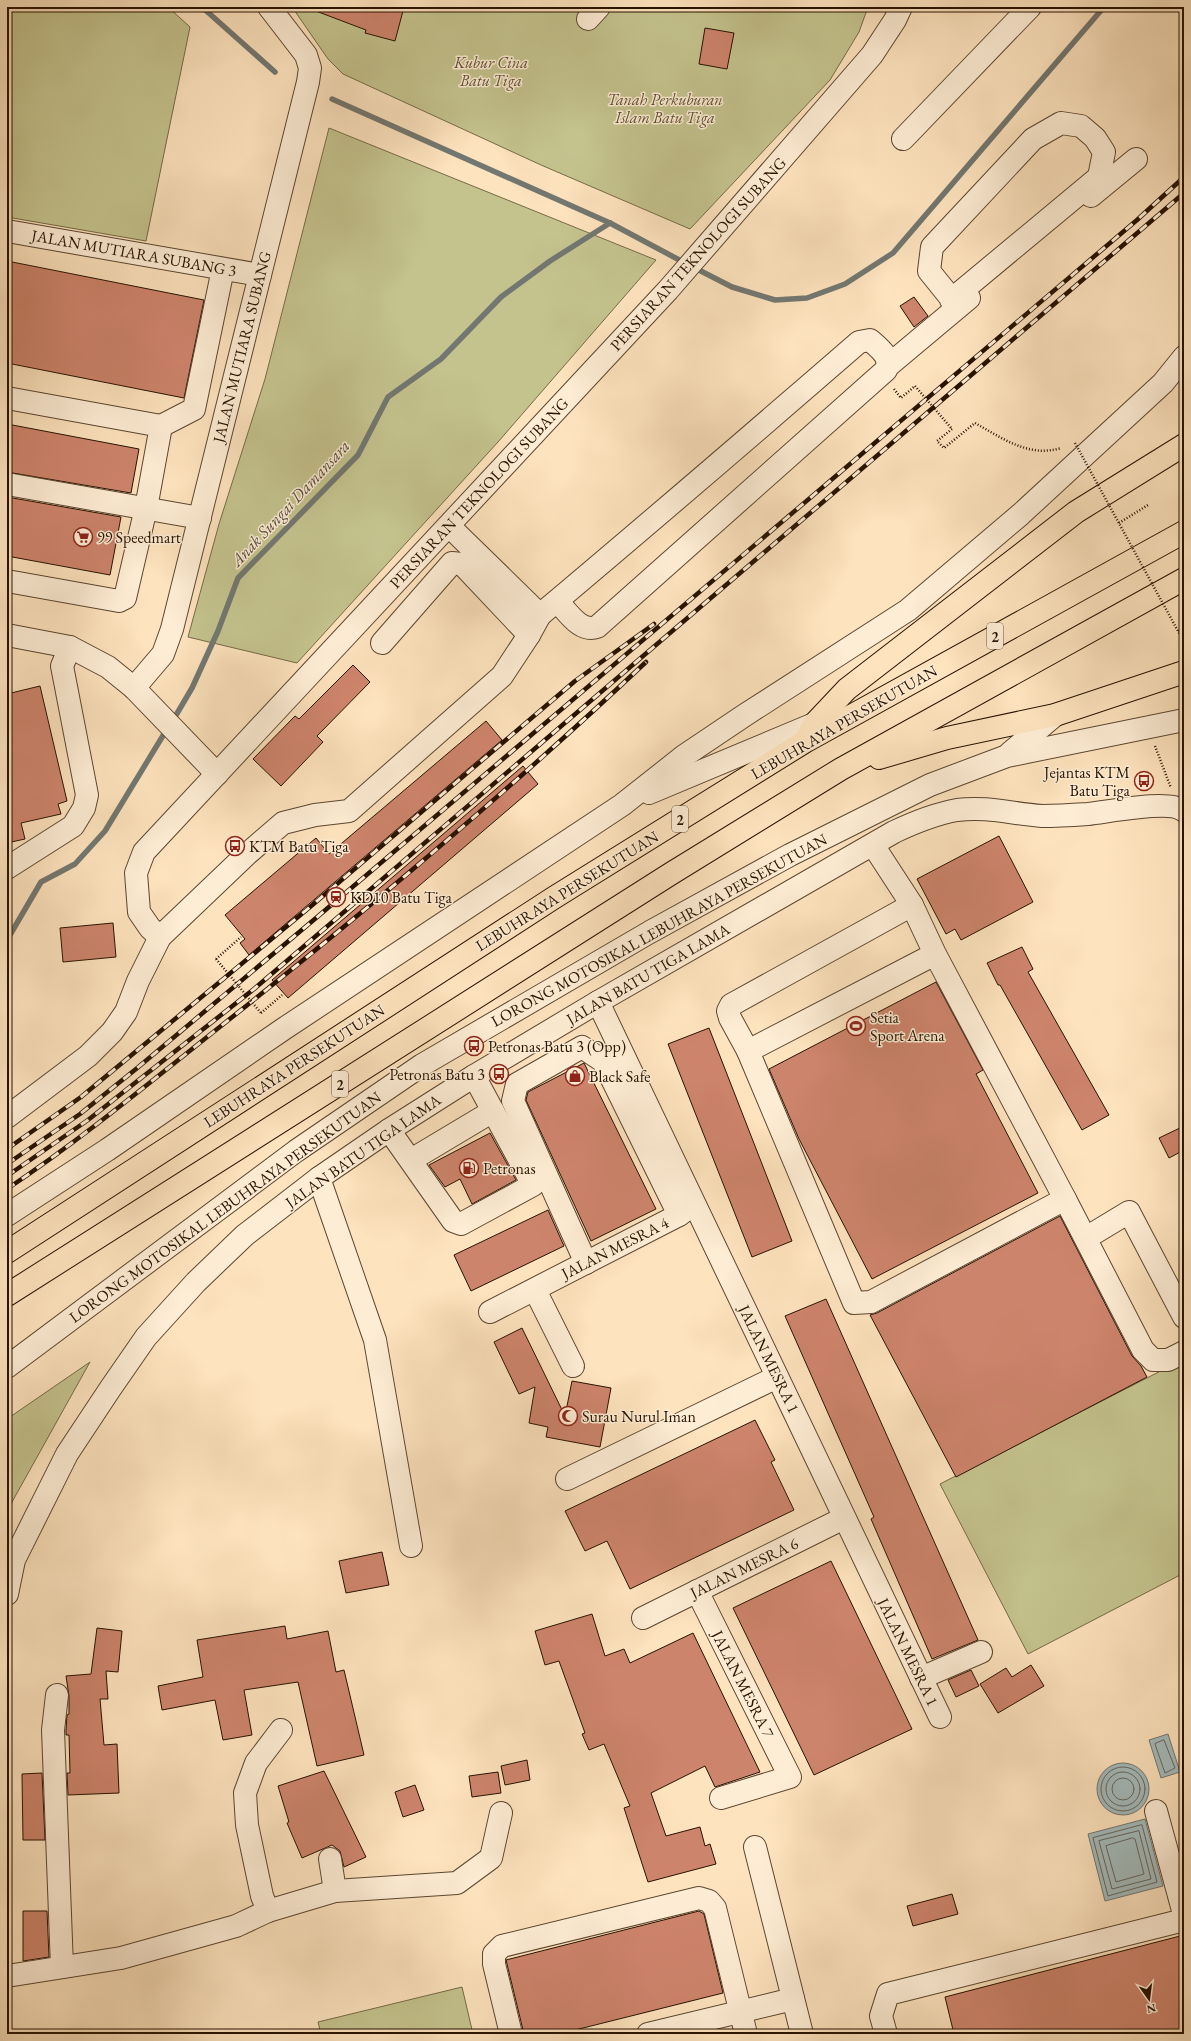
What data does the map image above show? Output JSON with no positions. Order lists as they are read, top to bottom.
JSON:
{
  "streets": {
    "highway": ["2", "LEBUHRAYA PERSEKUTUAN"],
    "street": [
      "JALAN MUTIARA SUBANG 3",
      "PERSIARAN TEKNOLOGI SUBANG",
      "JALAN MUTIARA SUBANG",
      "LORONG MOTOSIKAL LEBUHRAYA PERSEKUTUAN",
      "JALAN BATU TIGA LAMA",
      "JALAN MESRA 4",
      "JALAN MESRA 1",
      "JALAN MESRA 6",
      "JALAN MESRA 7"
    ]
  },
  "crossings": [
    ["JALAN MUTIARA SUBANG 3", "JALAN MUTIARA SUBANG"],
    ["JALAN BATU TIGA LAMA", "JALAN MESRA 1"],
    ["JALAN MESRA 4", "JALAN MESRA 1"],
    ["JALAN MESRA 1", "JALAN MESRA 6"],
    ["JALAN MESRA 6", "JALAN MESRA 7"]
  ],
  "water": ["Anak Sungai Damansara"],
  "parks": ["Kubur Cina Batu Tiga", "Tanah Perkuburan Islam Batu Tiga"],
  "places": {
    "supermarket": ["99 Speedmart"],
    "bus stop": [
      "Jejantas KTM Batu Tiga",
      "KTM Batu Tiga",
      "Petronas Batu 3 (Opp)",
      "Petronas Batu 3"
    ],
    "station": ["KD10 Batu Tiga"],
    "sports": ["Setia Sport Arena"],
    "shop": ["Black Safe"],
    "fuel station": ["Petronas"],
    "mosque": ["Surau Nurul Iman"]
  },
  "north": "bottom"
}
